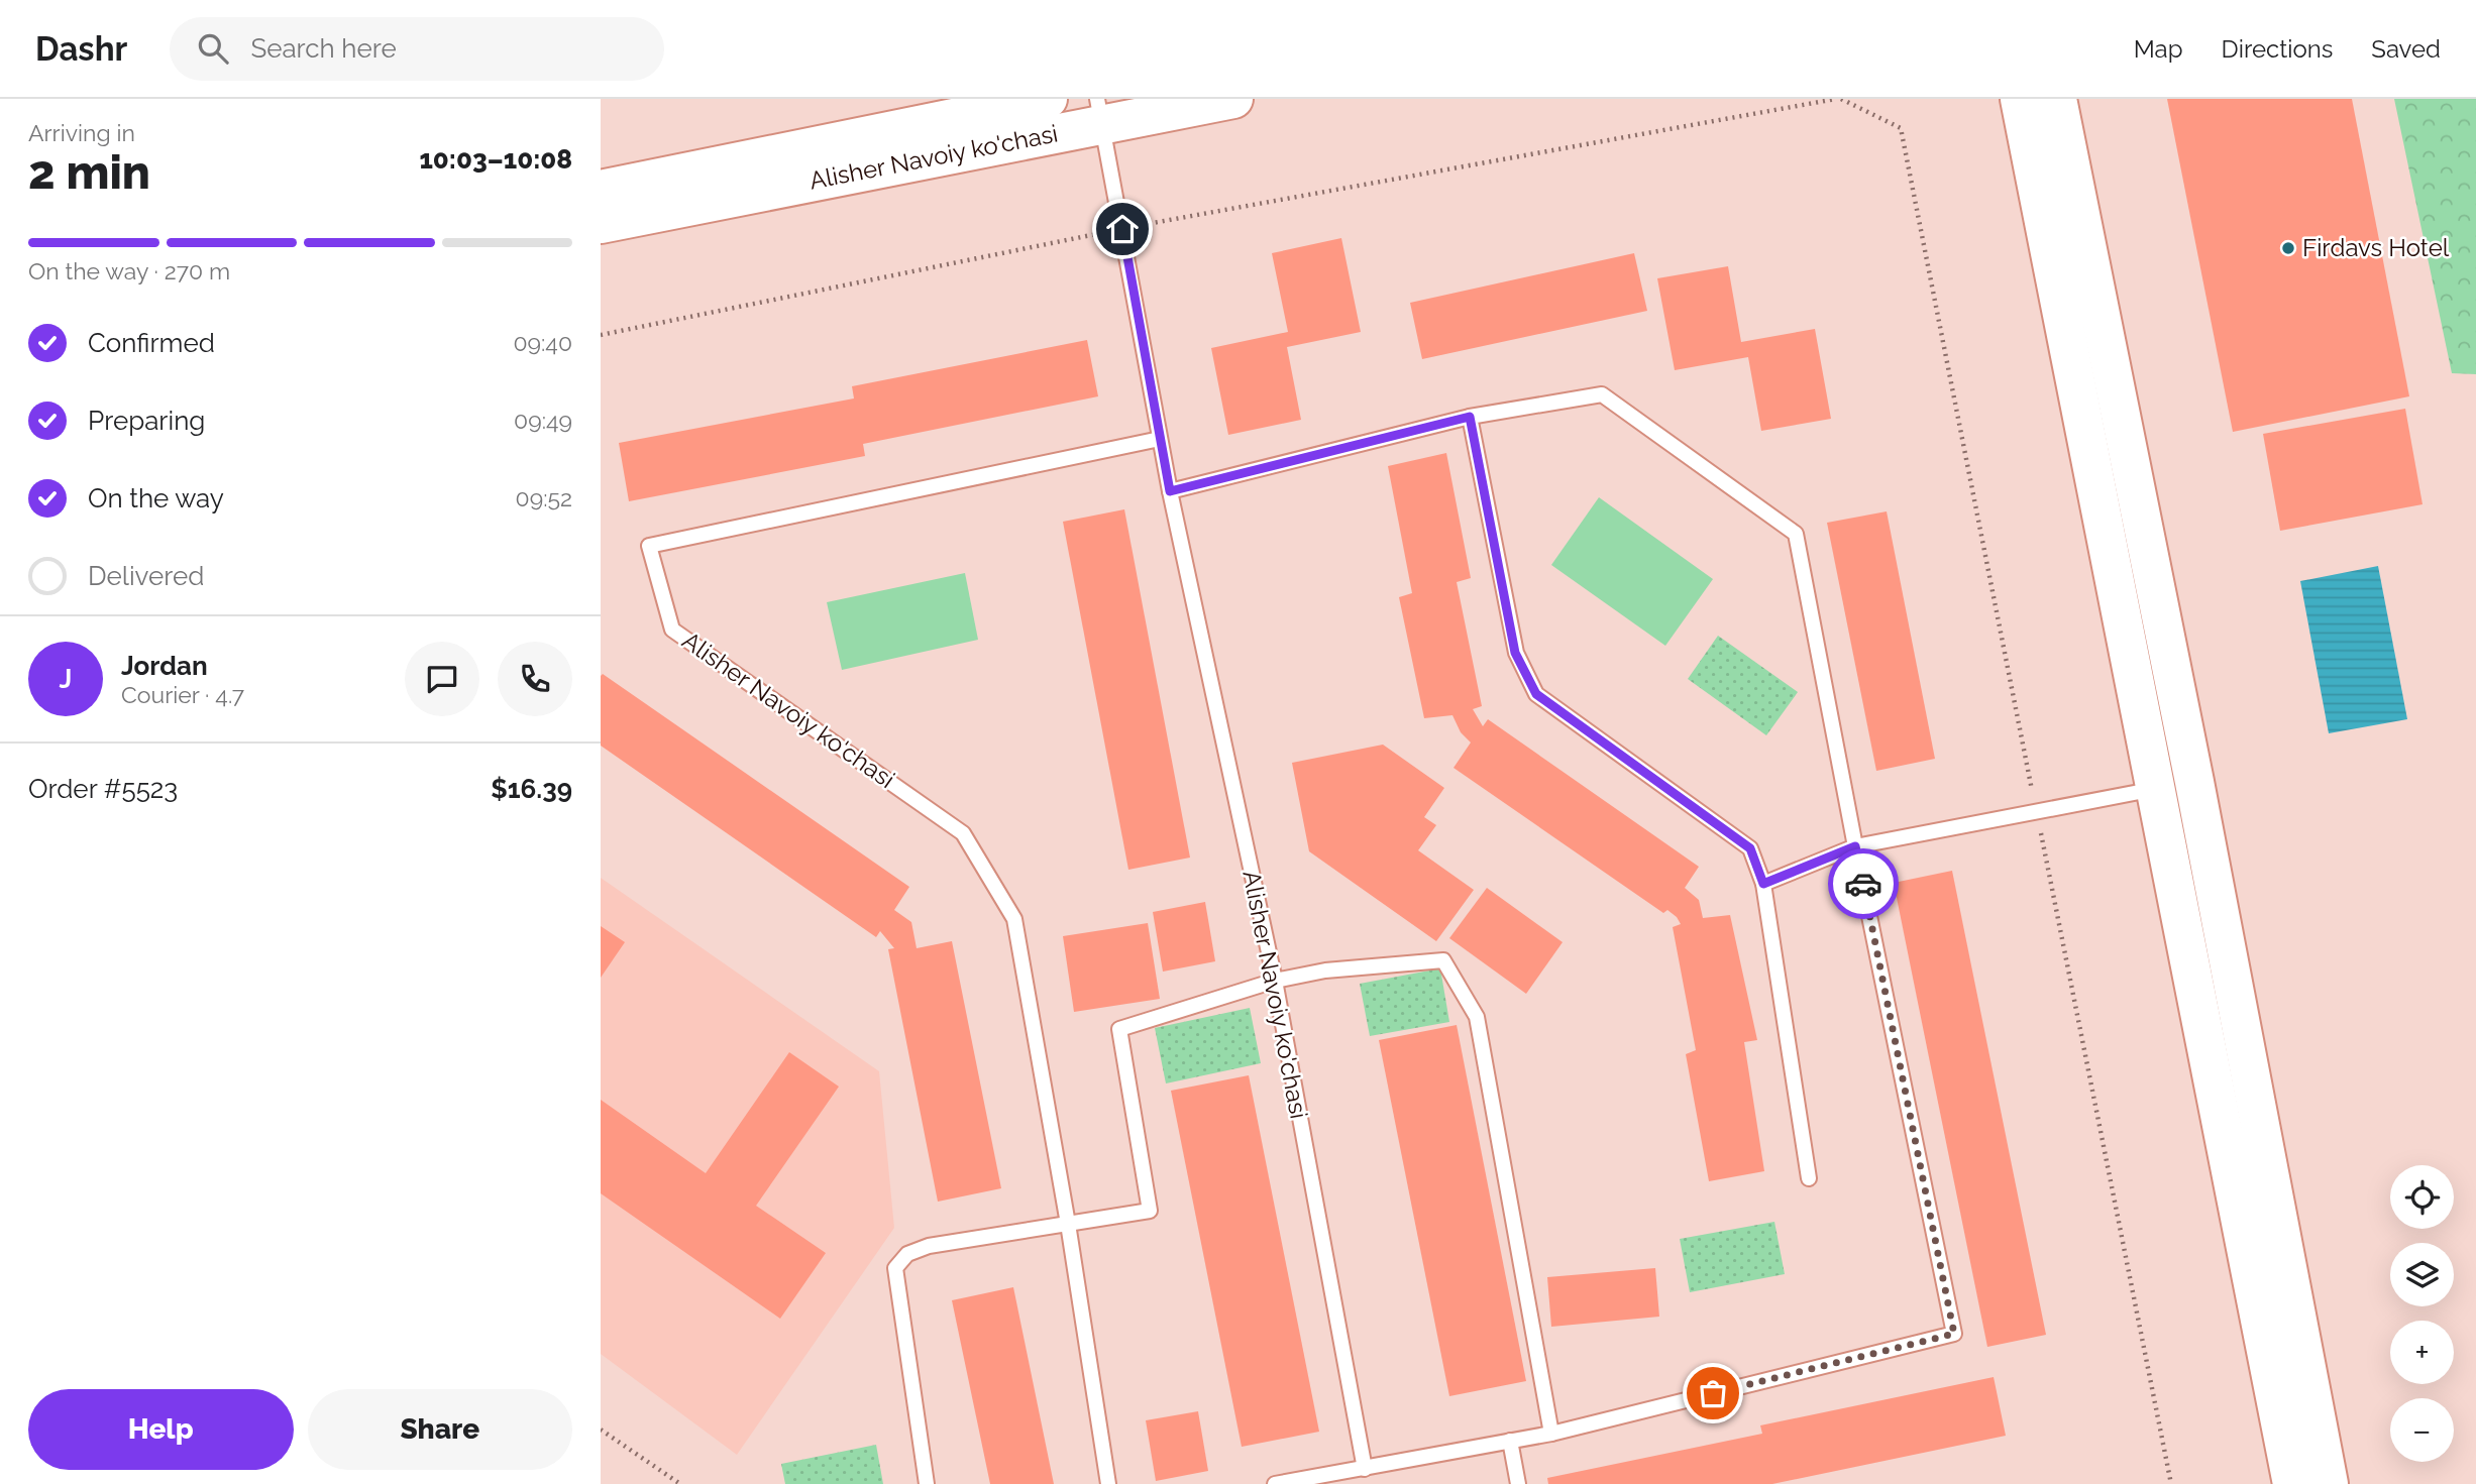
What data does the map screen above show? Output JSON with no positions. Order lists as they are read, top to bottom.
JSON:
{
  "streets": {
    "main road": ["Alisher Navoiy ko'chasi"]
  },
  "places": ["Firdavs Hotel"],
  "page": {
    "header": "Dashr",
    "search": "Search here",
    "nav": ["Map", "Directions", "Saved"],
    "heading": ["2 min", "Arriving in", "10:03–10:08"],
    "panel": [
      "Jordan",
      "Courier · 4.7",
      "Order #5523",
      "$16.39"
    ],
    "bar": "On the way · 270 m",
    "list": [
      ["Confirmed", "09:40"],
      ["Preparing", "09:49"],
      ["On the way", "09:52"],
      "Delivered"
    ],
    "round": "J",
    "map_buttons": ["+", "−"],
    "buttons": ["Help", "Share"]
  }
}
